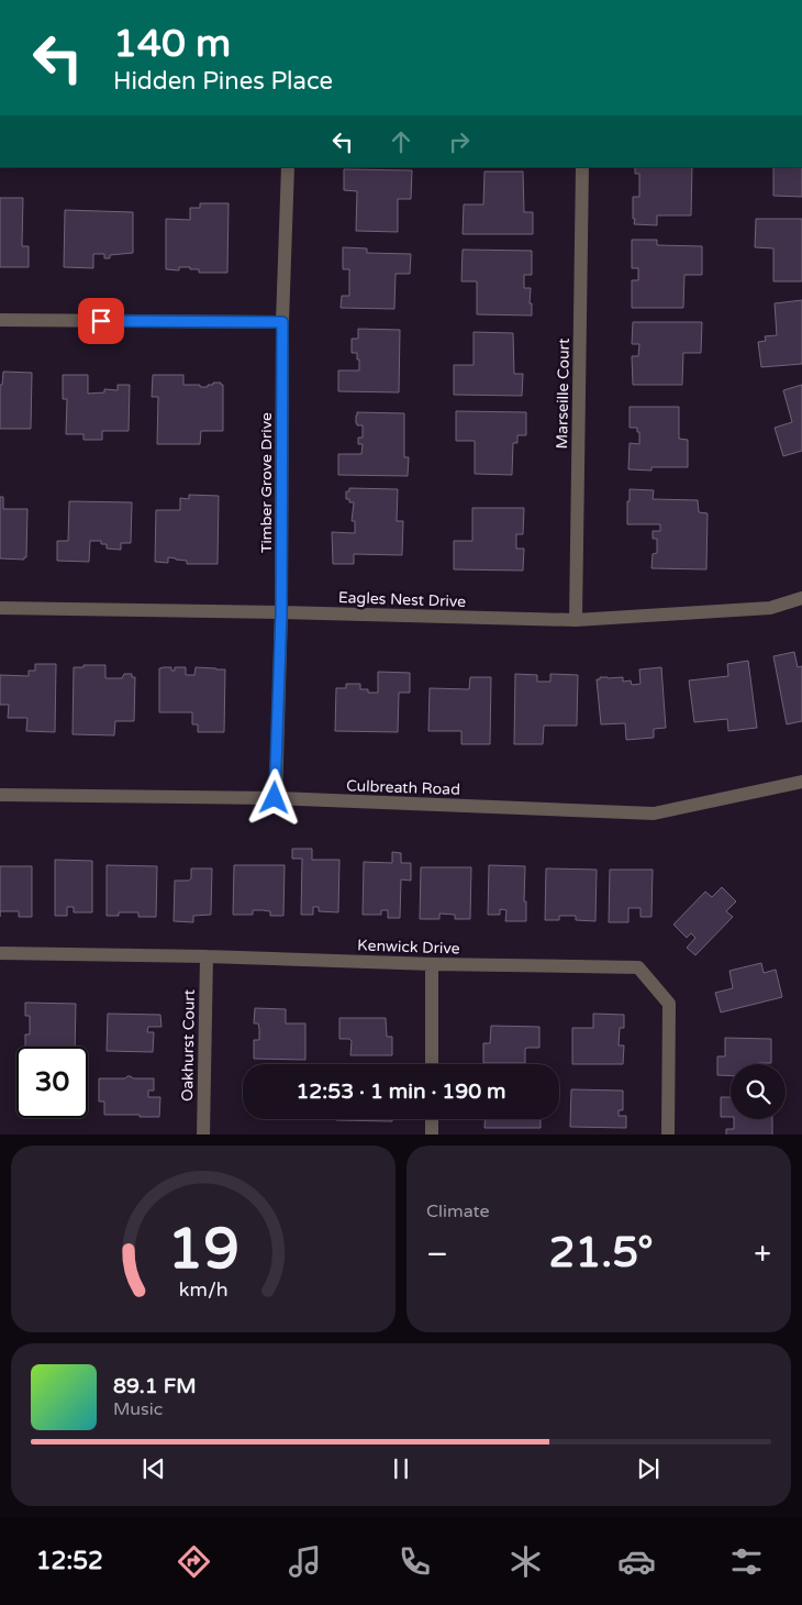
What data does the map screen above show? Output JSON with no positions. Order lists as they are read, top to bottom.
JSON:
{
  "streets": {
    "street": [
      "Marseille Court",
      "Timber Grove Drive",
      "Eagles Nest Drive",
      "Culbreath Road",
      "Kenwick Drive",
      "Oakhurst Court"
    ]
  },
  "crossings": [
    ["Marseille Court", "Eagles Nest Drive"],
    ["Timber Grove Drive", "Eagles Nest Drive"],
    ["Timber Grove Drive", "Culbreath Road"],
    ["Kenwick Drive", "Oakhurst Court"]
  ],
  "page": {
    "turn": ["140 m", "Hidden Pines Place"],
    "limit": "30",
    "trip": "12:53 · 1 min · 190 m",
    "tile": "Climate",
    "heat": ["−", "21.5°", "+"],
    "song": ["89.1 FM", "Music"],
    "tabs": "12:52",
    "gauge": ["19", "km/h"]
  }
}
